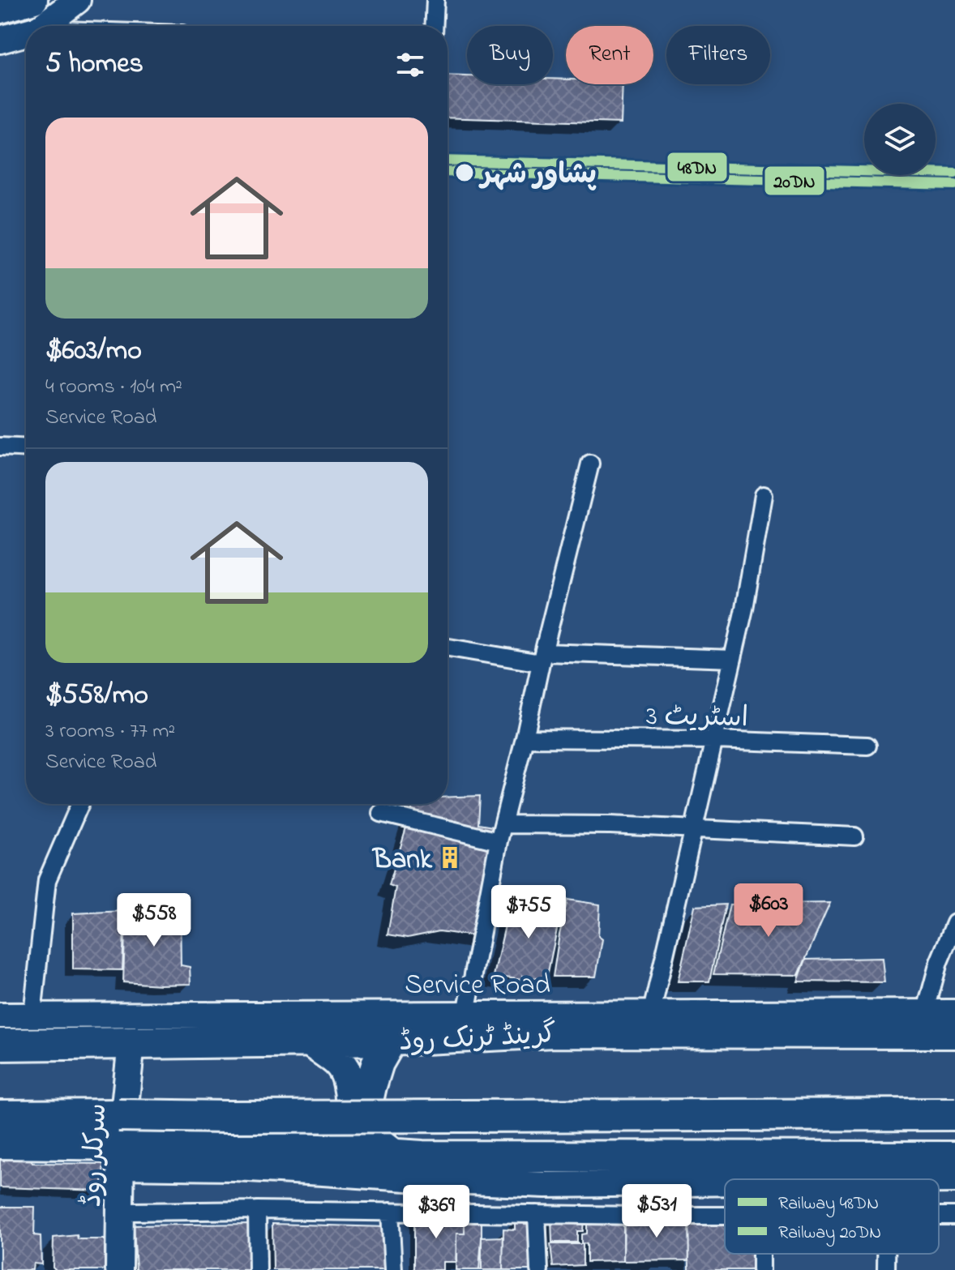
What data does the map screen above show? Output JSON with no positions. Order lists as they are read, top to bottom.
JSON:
{
  "streets": {
    "highway": ["گرینڈ ٹرنک روڈ"],
    "main road": ["سرکلر روڈ"],
    "street": ["اسٹریٹ 3", "Service Road"]
  },
  "crossings": [
    ["گرینڈ ٹرنک روڈ", "سرکلر روڈ"]
  ],
  "places": {
    "other": ["پشاور شہر"],
    "building": ["Bank"]
  },
  "lines": ["rail line 48DN", "rail line 20DN"],
  "legend": ["Railway 48DN", "Railway 20DN"],
  "page": {
    "chip": ["Buy", "Rent", "Filters"],
    "heading": "5 homes",
    "list": [
      {
        "name": "$603/mo",
        "note": "4 rooms · 104 m² · Service Road"
      },
      {
        "name": "$558/mo",
        "note": "3 rooms · 77 m² · Service Road"
      }
    ],
    "price": [
      "$603",
      "$755",
      "$558",
      "$531",
      "$369"
    ]
  }
}
